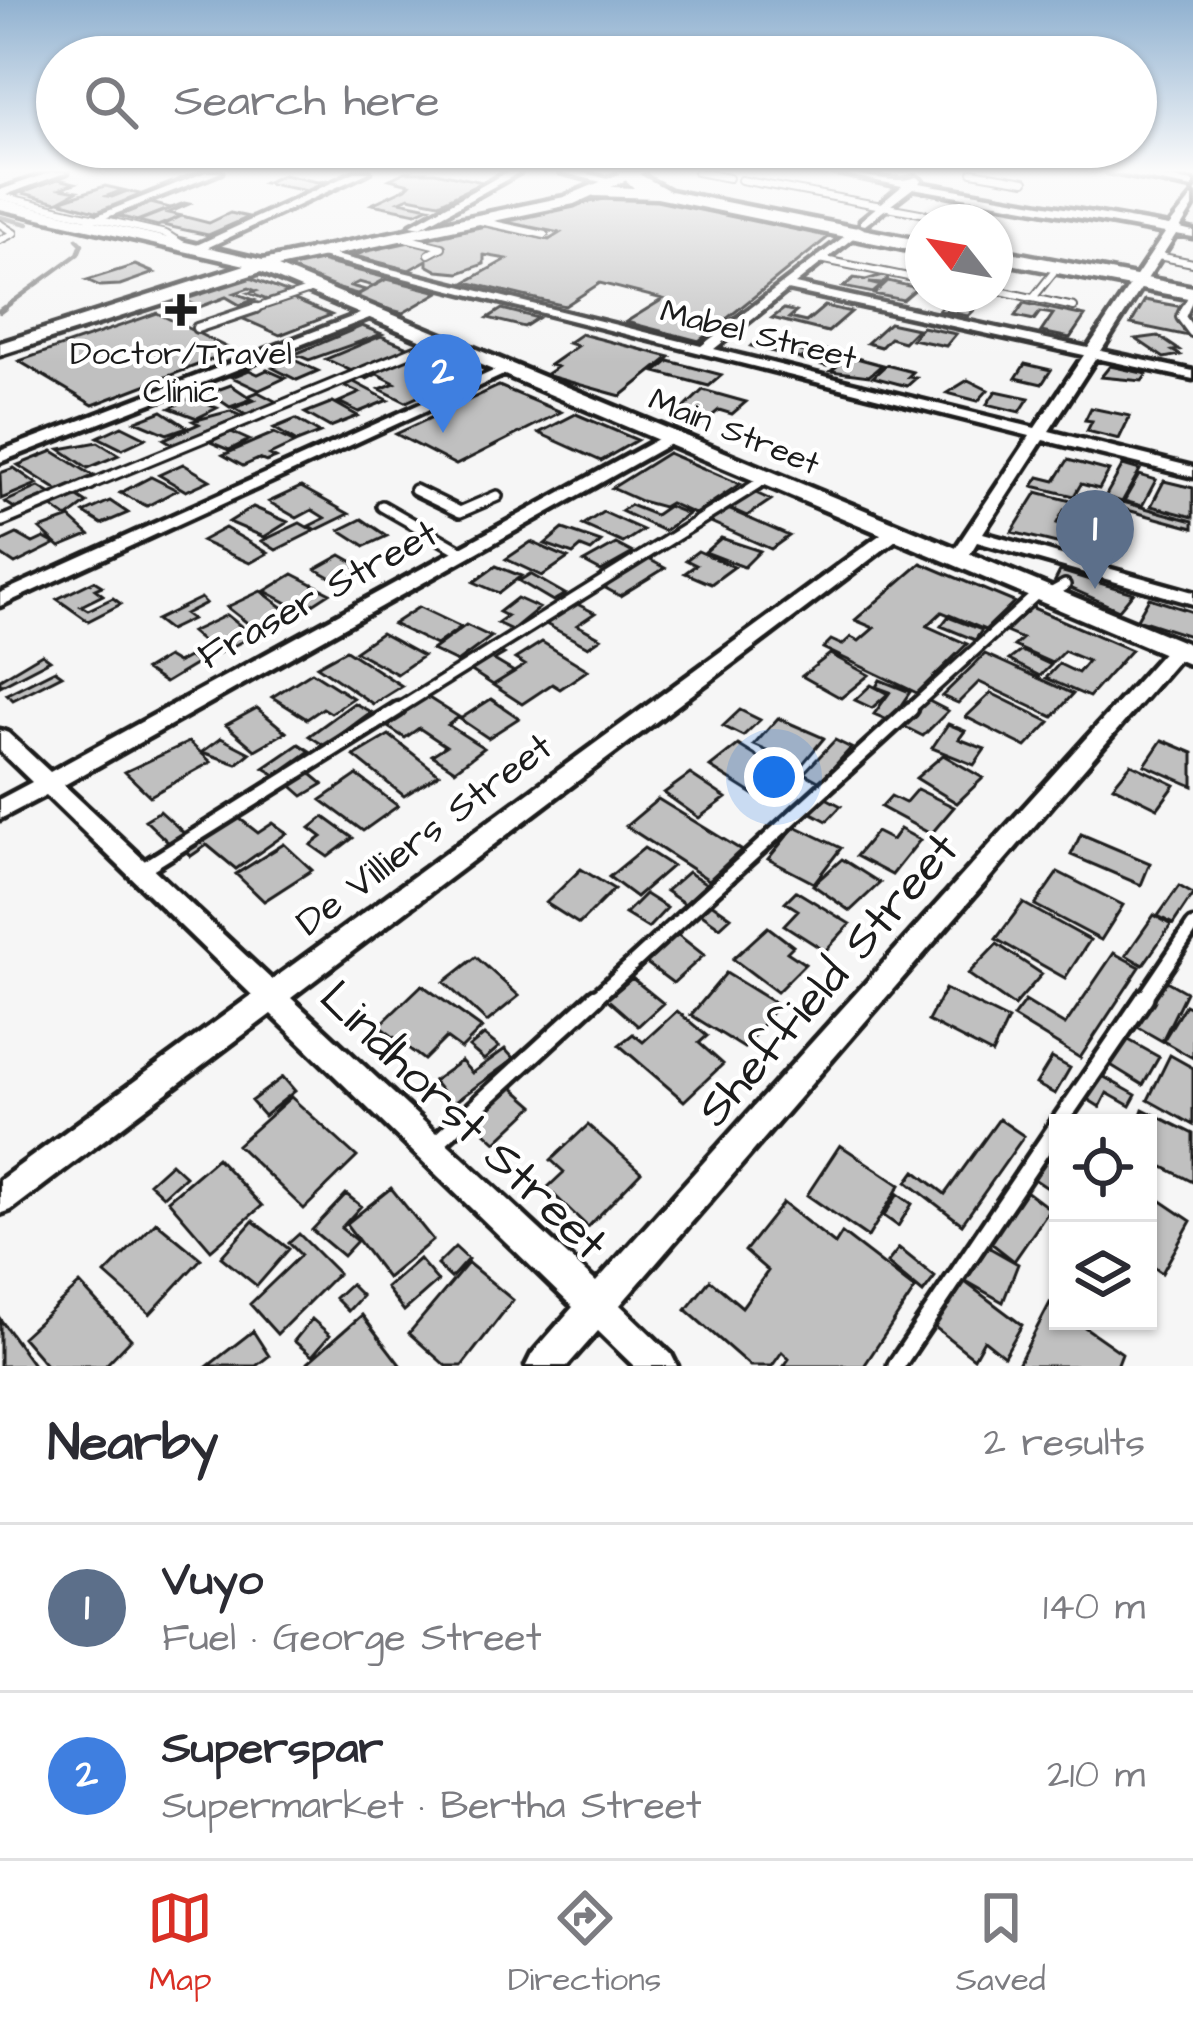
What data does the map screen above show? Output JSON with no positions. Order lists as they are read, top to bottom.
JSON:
{
  "streets": {
    "main road": ["Main Street"],
    "street": [
      "Mabel Street",
      "Fraser Street",
      "De Villiers Street",
      "Sheffield Street",
      "Lindhorst Street"
    ]
  },
  "crossings": [
    ["Main Street", "Fraser Street"],
    ["Main Street", "De Villiers Street"],
    ["Main Street", "Sheffield Street"],
    ["Fraser Street", "Lindhorst Street"],
    ["De Villiers Street", "Lindhorst Street"],
    ["Sheffield Street", "Lindhorst Street"]
  ],
  "places": {
    "health": ["Doctor/Travel Clinic"]
  },
  "north": "top left",
  "page": {
    "search": "Search here",
    "pins": ["2", "1"],
    "heading": ["Nearby", "2 results"],
    "list": [
      {
        "mark": "1",
        "name": "Vuyo",
        "note": "Fuel · George Street",
        "value": "140 m"
      },
      {
        "mark": "2",
        "name": "Superspar",
        "note": "Supermarket · Bertha Street",
        "value": "210 m"
      }
    ],
    "nav": ["Map", "Directions", "Saved"]
  }
}
